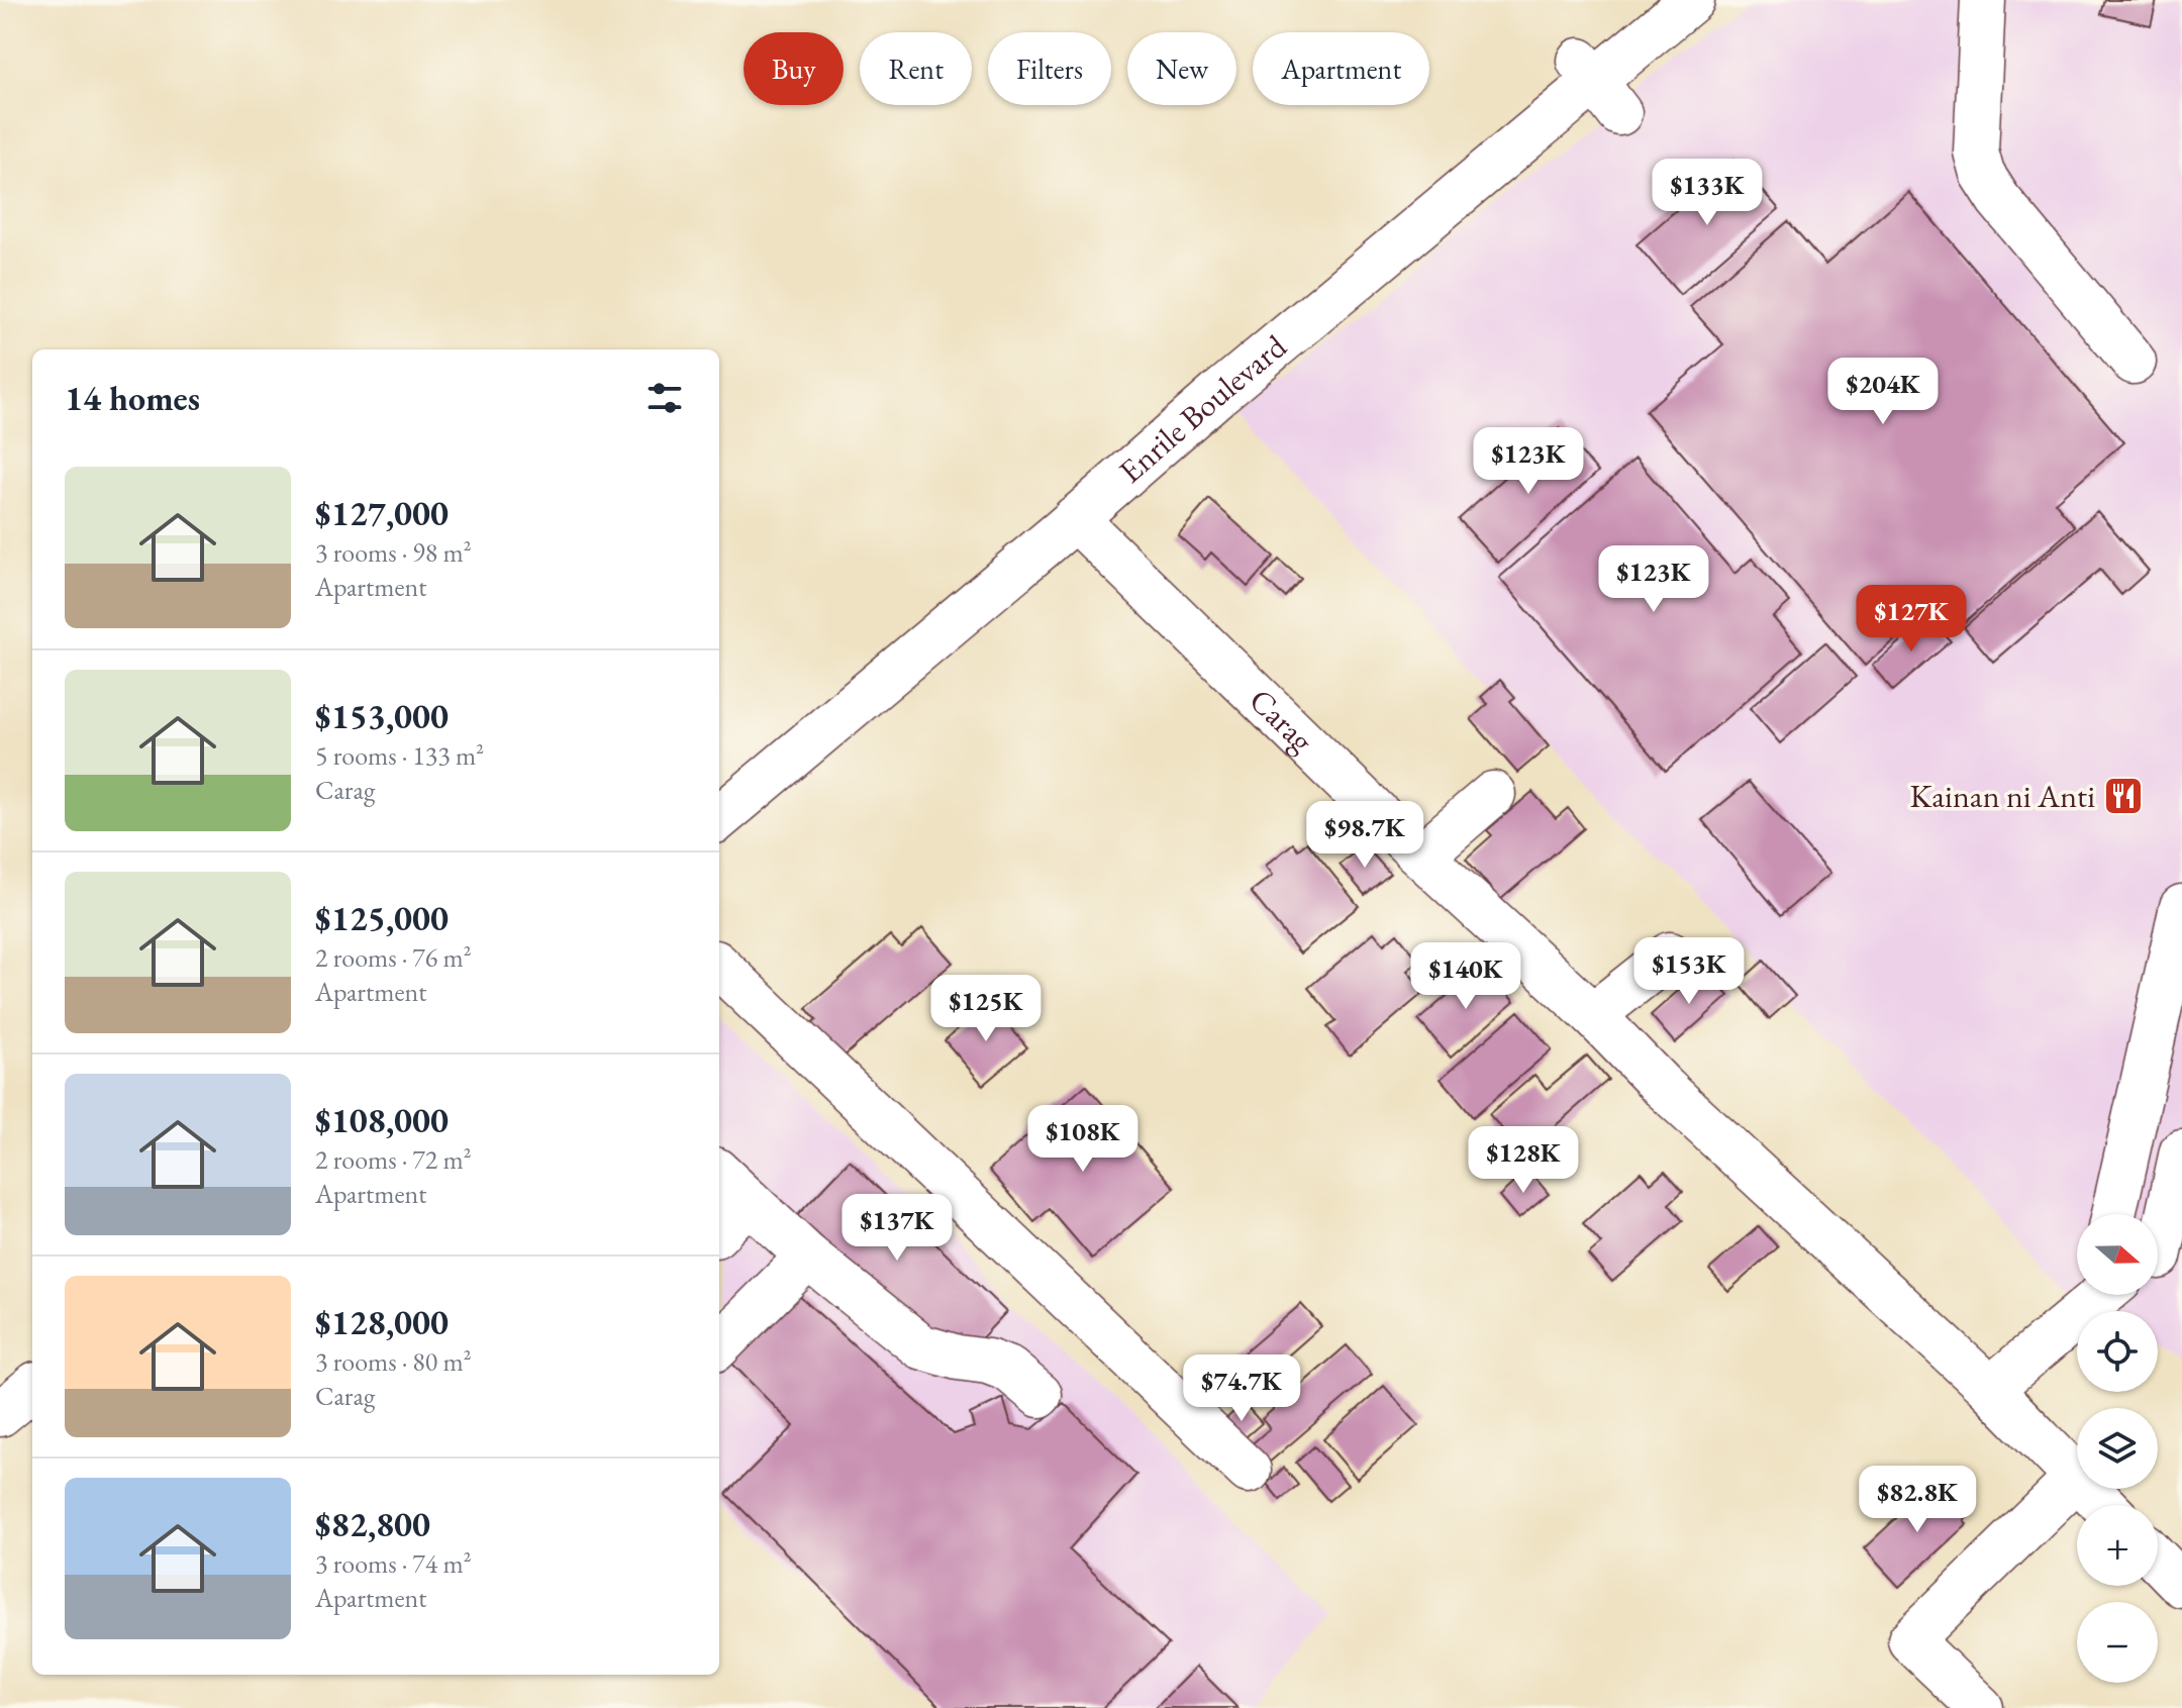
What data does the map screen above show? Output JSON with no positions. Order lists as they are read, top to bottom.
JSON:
{
  "streets": {
    "main road": ["Enrile Boulevard", "Carag"]
  },
  "crossings": [
    ["Enrile Boulevard", "Carag"]
  ],
  "places": {
    "restaurant": ["Kainan ni Anti"]
  },
  "north": "right",
  "page": {
    "chip": [
      "Buy",
      "Rent",
      "Filters",
      "New",
      "Apartment"
    ],
    "price": [
      "$133K",
      "$204K",
      "$123K",
      "$123K",
      "$127K",
      "$98.7K",
      "$153K",
      "$140K",
      "$125K",
      "$108K",
      "$128K",
      "$137K",
      "$74.7K",
      "$82.8K"
    ],
    "heading": "14 homes",
    "list": [
      {
        "name": "$127,000",
        "note": "3 rooms · 98 m² · Apartment"
      },
      {
        "name": "$153,000",
        "note": "5 rooms · 133 m² · Carag"
      },
      {
        "name": "$125,000",
        "note": "2 rooms · 76 m² · Apartment"
      },
      {
        "name": "$108,000",
        "note": "2 rooms · 72 m² · Apartment"
      },
      {
        "name": "$128,000",
        "note": "3 rooms · 80 m² · Carag"
      },
      {
        "name": "$82,800",
        "note": "3 rooms · 74 m² · Apartment"
      }
    ],
    "map_buttons": ["+", "−"]
  }
}
